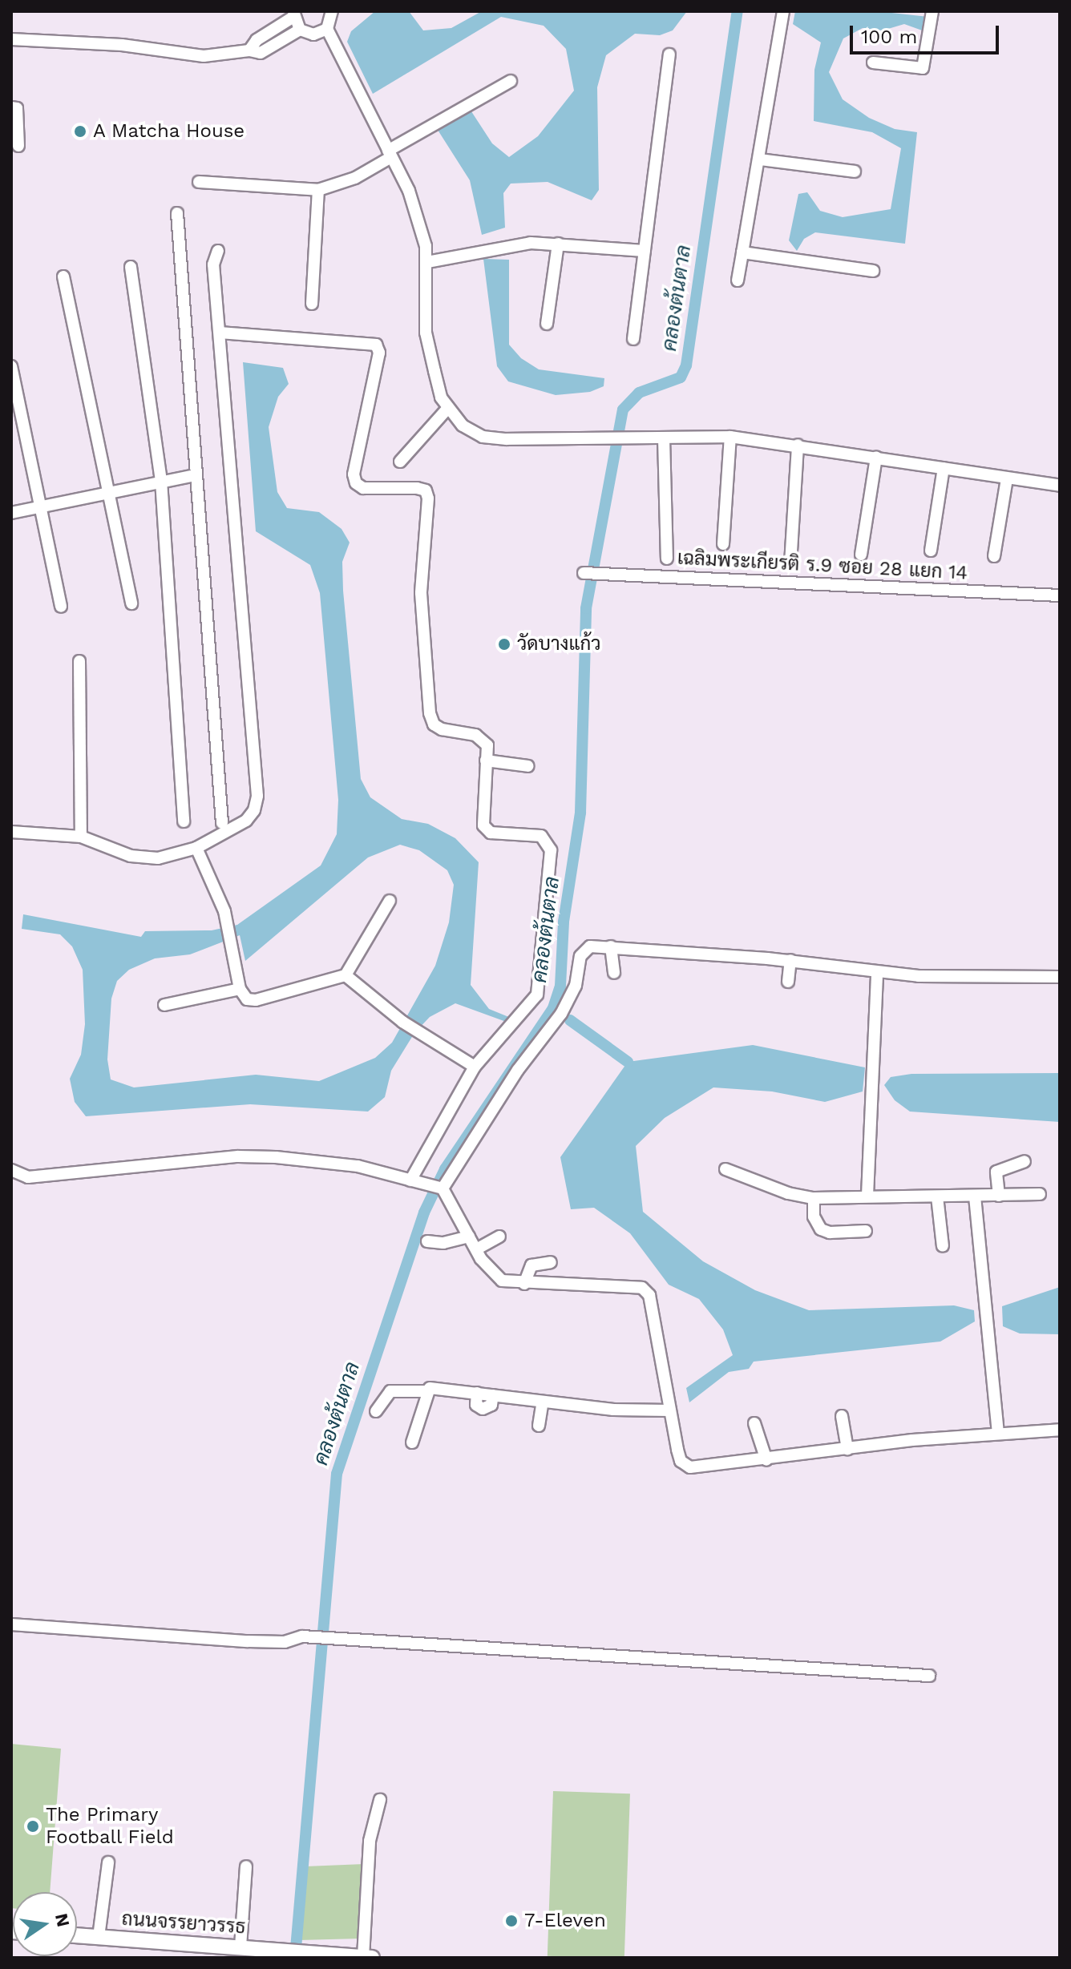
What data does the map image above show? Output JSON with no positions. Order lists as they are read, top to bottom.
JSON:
{
  "streets": {
    "main road": ["ถนนจรรยาวรรธ"],
    "street": ["เฉลิมพระเกียรติ ร.9 ซอย 28 แยก 14"]
  },
  "water": ["คลองต้นตาล"],
  "places": [
    "A Matcha House",
    "วัดบางแก้ว",
    "The Primary Football Field",
    "7-Eleven"
  ],
  "scale_bar": "100 m",
  "north": "right"
}
